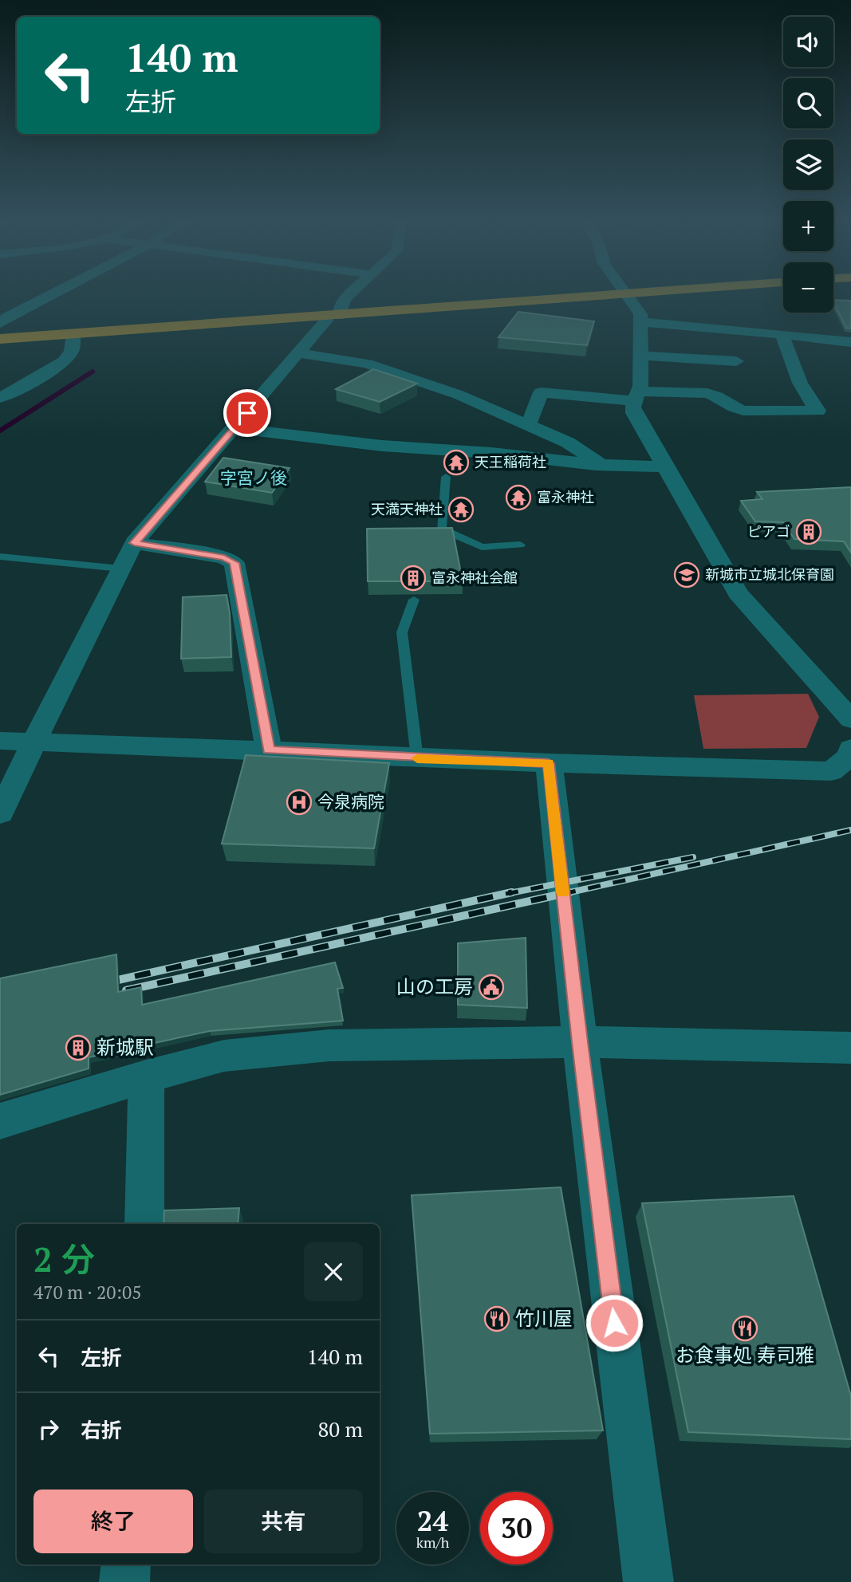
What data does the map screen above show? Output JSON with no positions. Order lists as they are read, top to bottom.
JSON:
{
  "districts": ["字宮ノ後"],
  "places": {
    "temple": ["天王稲荷社", "富永神社", "天満天神社"],
    "building": ["ピアゴ", "富永神社会館", "新城駅"],
    "school or university": ["新城市立城北保育園"],
    "hospital": ["今泉病院"],
    "public building": ["山の工房"],
    "restaurant": ["竹川屋", "お食事処 寿司雅"]
  },
  "page": {
    "map_buttons": ["+", "−"],
    "turn": ["140 m", "左折"],
    "heading": ["2 分", "470 m · 20:05"],
    "list": [
      {
        "name": "左折",
        "value": "140 m"
      },
      {
        "name": "右折",
        "value": "80 m"
      }
    ],
    "buttons": ["終了", "共有"],
    "speed": "24 km/h",
    "limit": "30"
  }
}
